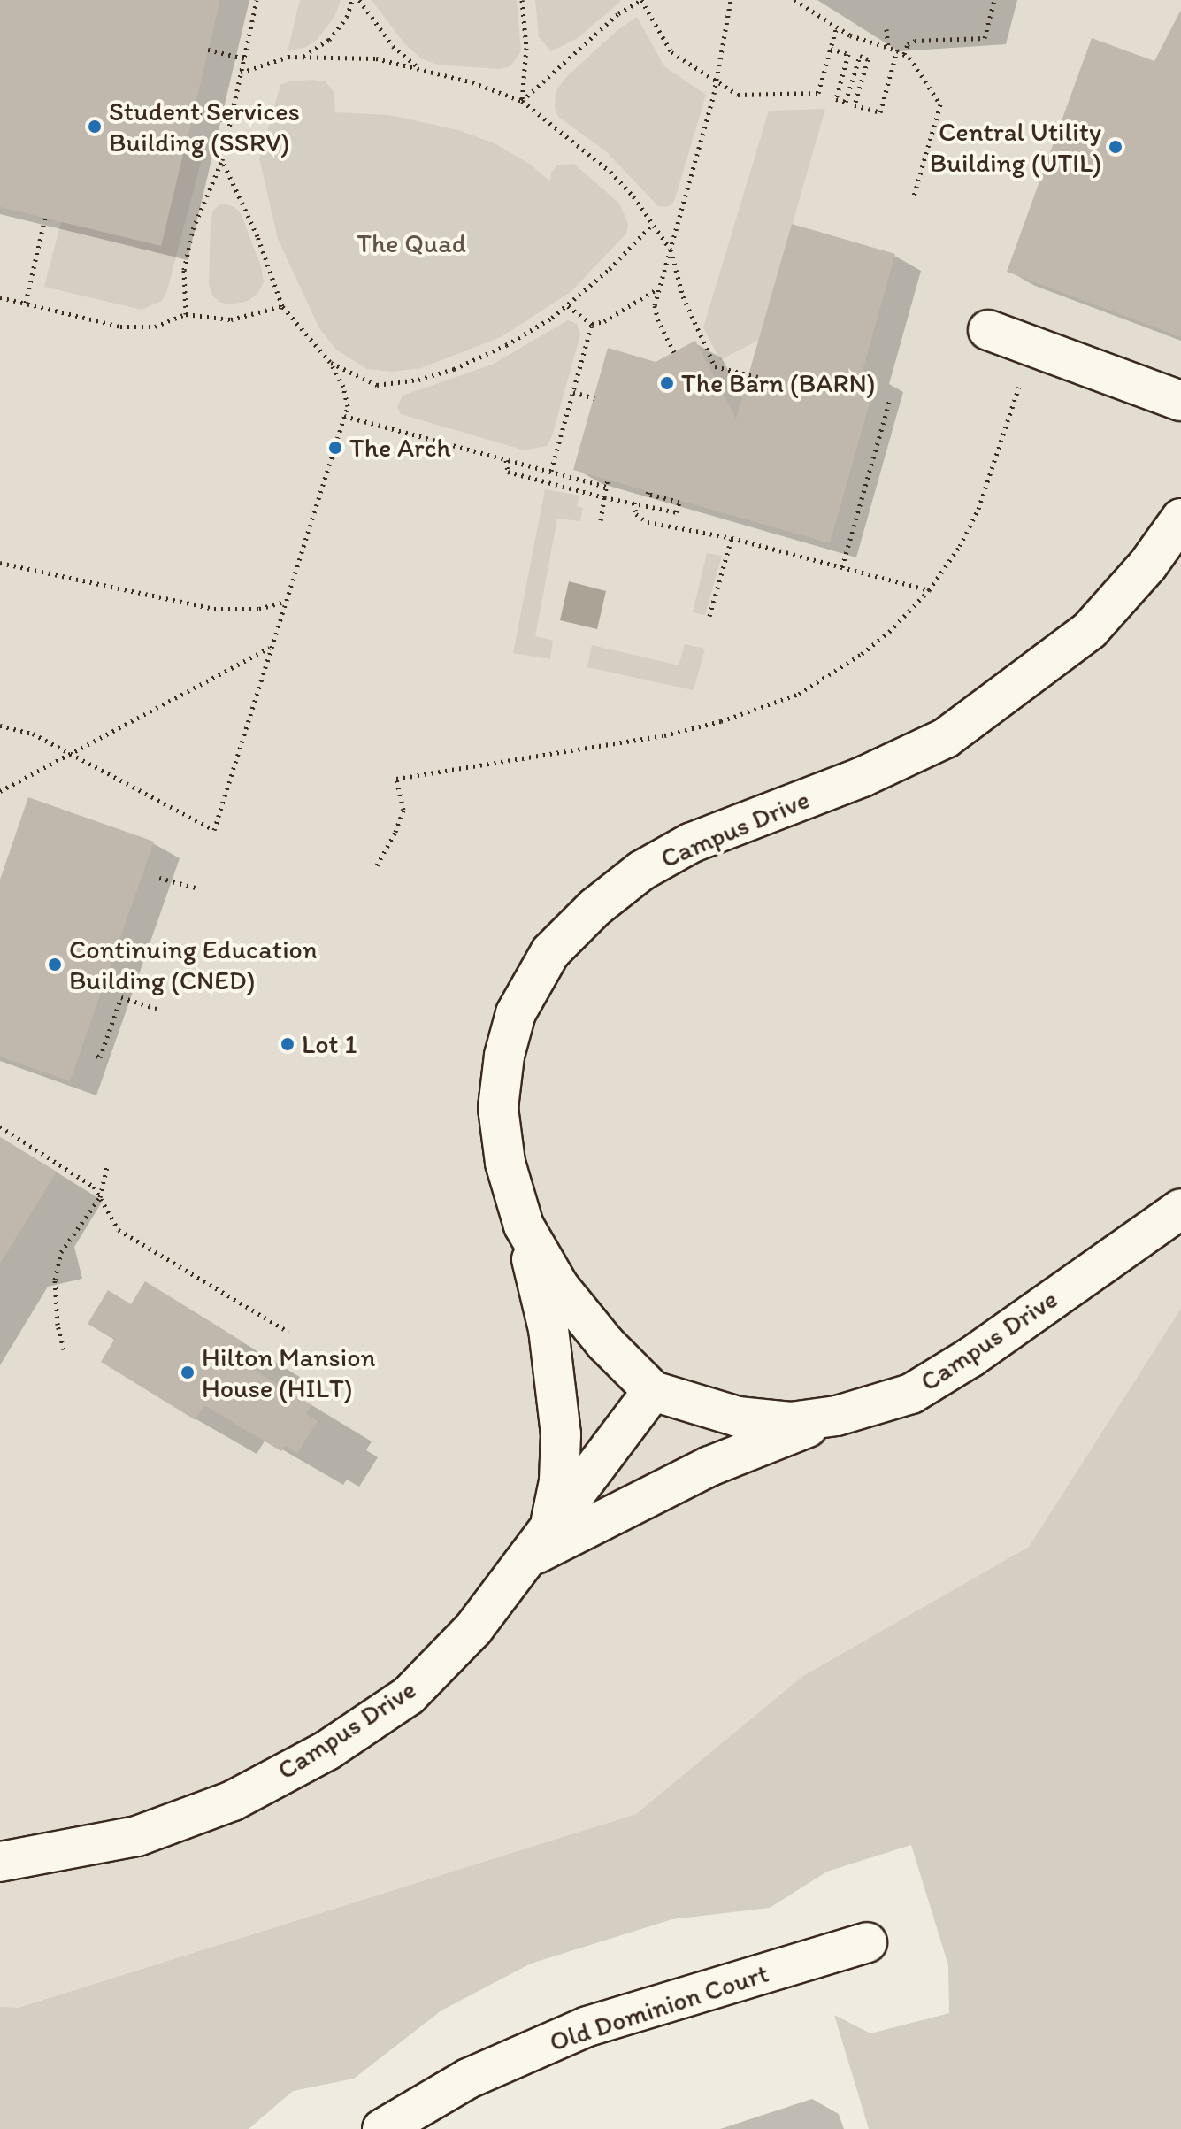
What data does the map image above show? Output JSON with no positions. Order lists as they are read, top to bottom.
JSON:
{
  "streets": {
    "street": ["Campus Drive", "Old Dominion Court"]
  },
  "parks": ["The Quad"],
  "places": [
    "Student Services Building (SSRV)",
    "Central Utility Building (UTIL)",
    "The Barn (BARN)",
    "The Arch",
    "Continuing Education Building (CNED)",
    "Lot 1",
    "Hilton Mansion House (HILT)"
  ]
}
